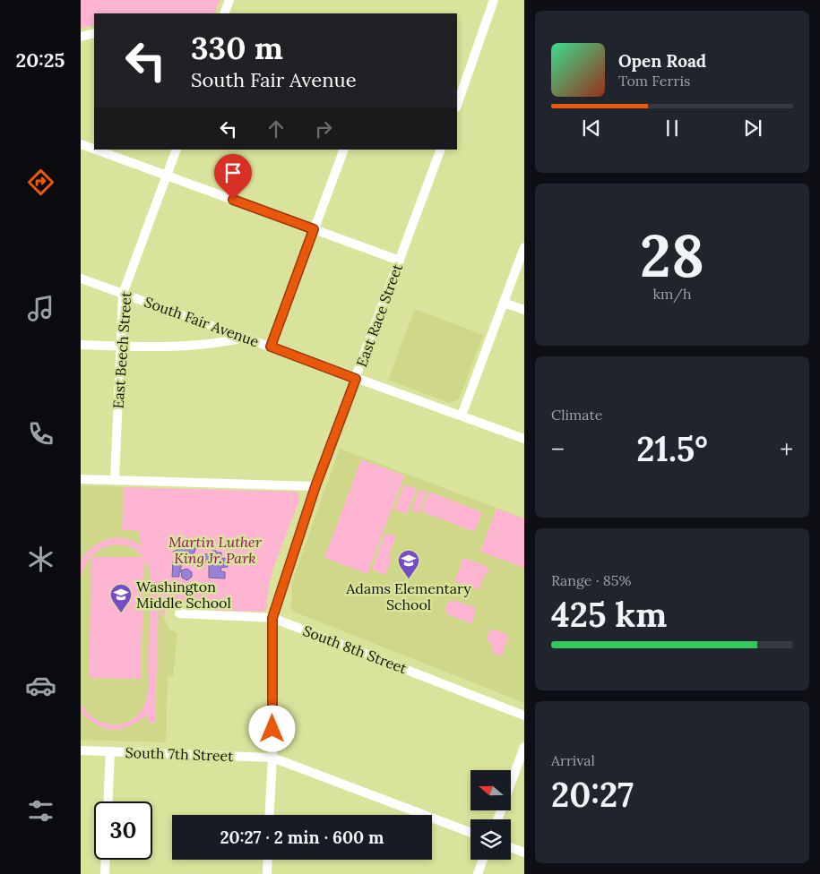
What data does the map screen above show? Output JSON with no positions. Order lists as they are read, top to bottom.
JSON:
{
  "streets": {
    "street": [
      "East Race Street",
      "South Fair Avenue",
      "East Beech Street",
      "South 8th Street",
      "South 7th Street"
    ]
  },
  "crossings": [
    ["East Race Street", "South Fair Avenue"],
    ["East Race Street", "South 8th Street"],
    ["East Race Street", "South 7th Street"],
    ["South Fair Avenue", "East Beech Street"]
  ],
  "parks": ["Martin Luther King Jr. Park"],
  "places": {
    "school or university": ["Adams Elementary School", "Washington Middle School"]
  },
  "north": "left",
  "page": {
    "tabs": "20:25",
    "turn": ["330 m", "South Fair Avenue"],
    "song": ["Open Road", "Tom Ferris"],
    "tile": [
      ["28", "km/h"],
      "Climate",
      ["Range · 85%", "425 km"],
      ["Arrival", "20:27"]
    ],
    "heat": ["−", "21.5°", "+"],
    "limit": "30",
    "trip": "20:27 · 2 min · 600 m"
  }
}
